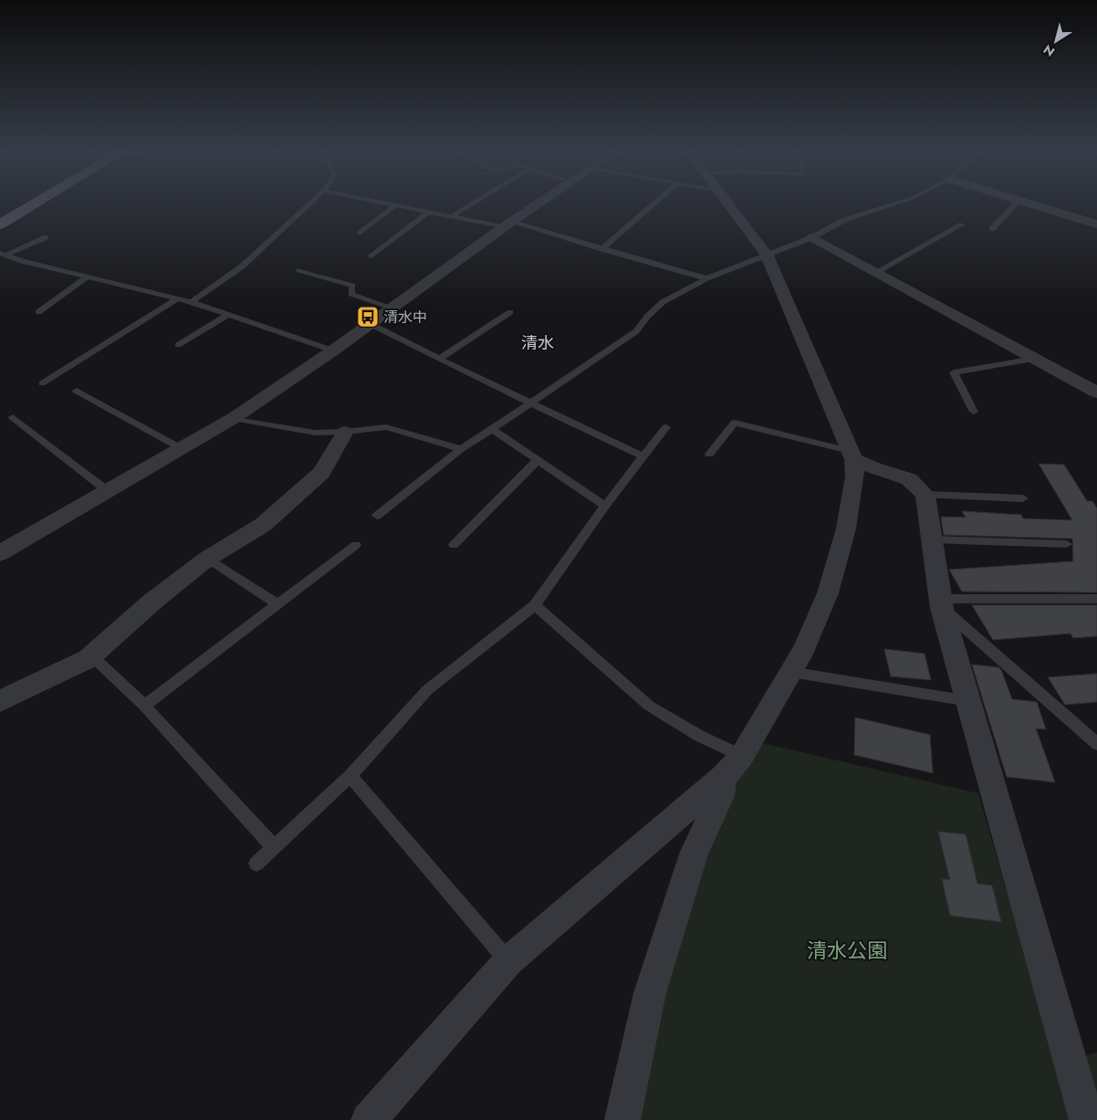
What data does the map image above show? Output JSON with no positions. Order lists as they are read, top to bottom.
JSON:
{
  "districts": ["清水"],
  "parks": ["清水公園"],
  "places": {
    "bus stop": ["清水中"]
  },
  "north": "bottom left"
}
